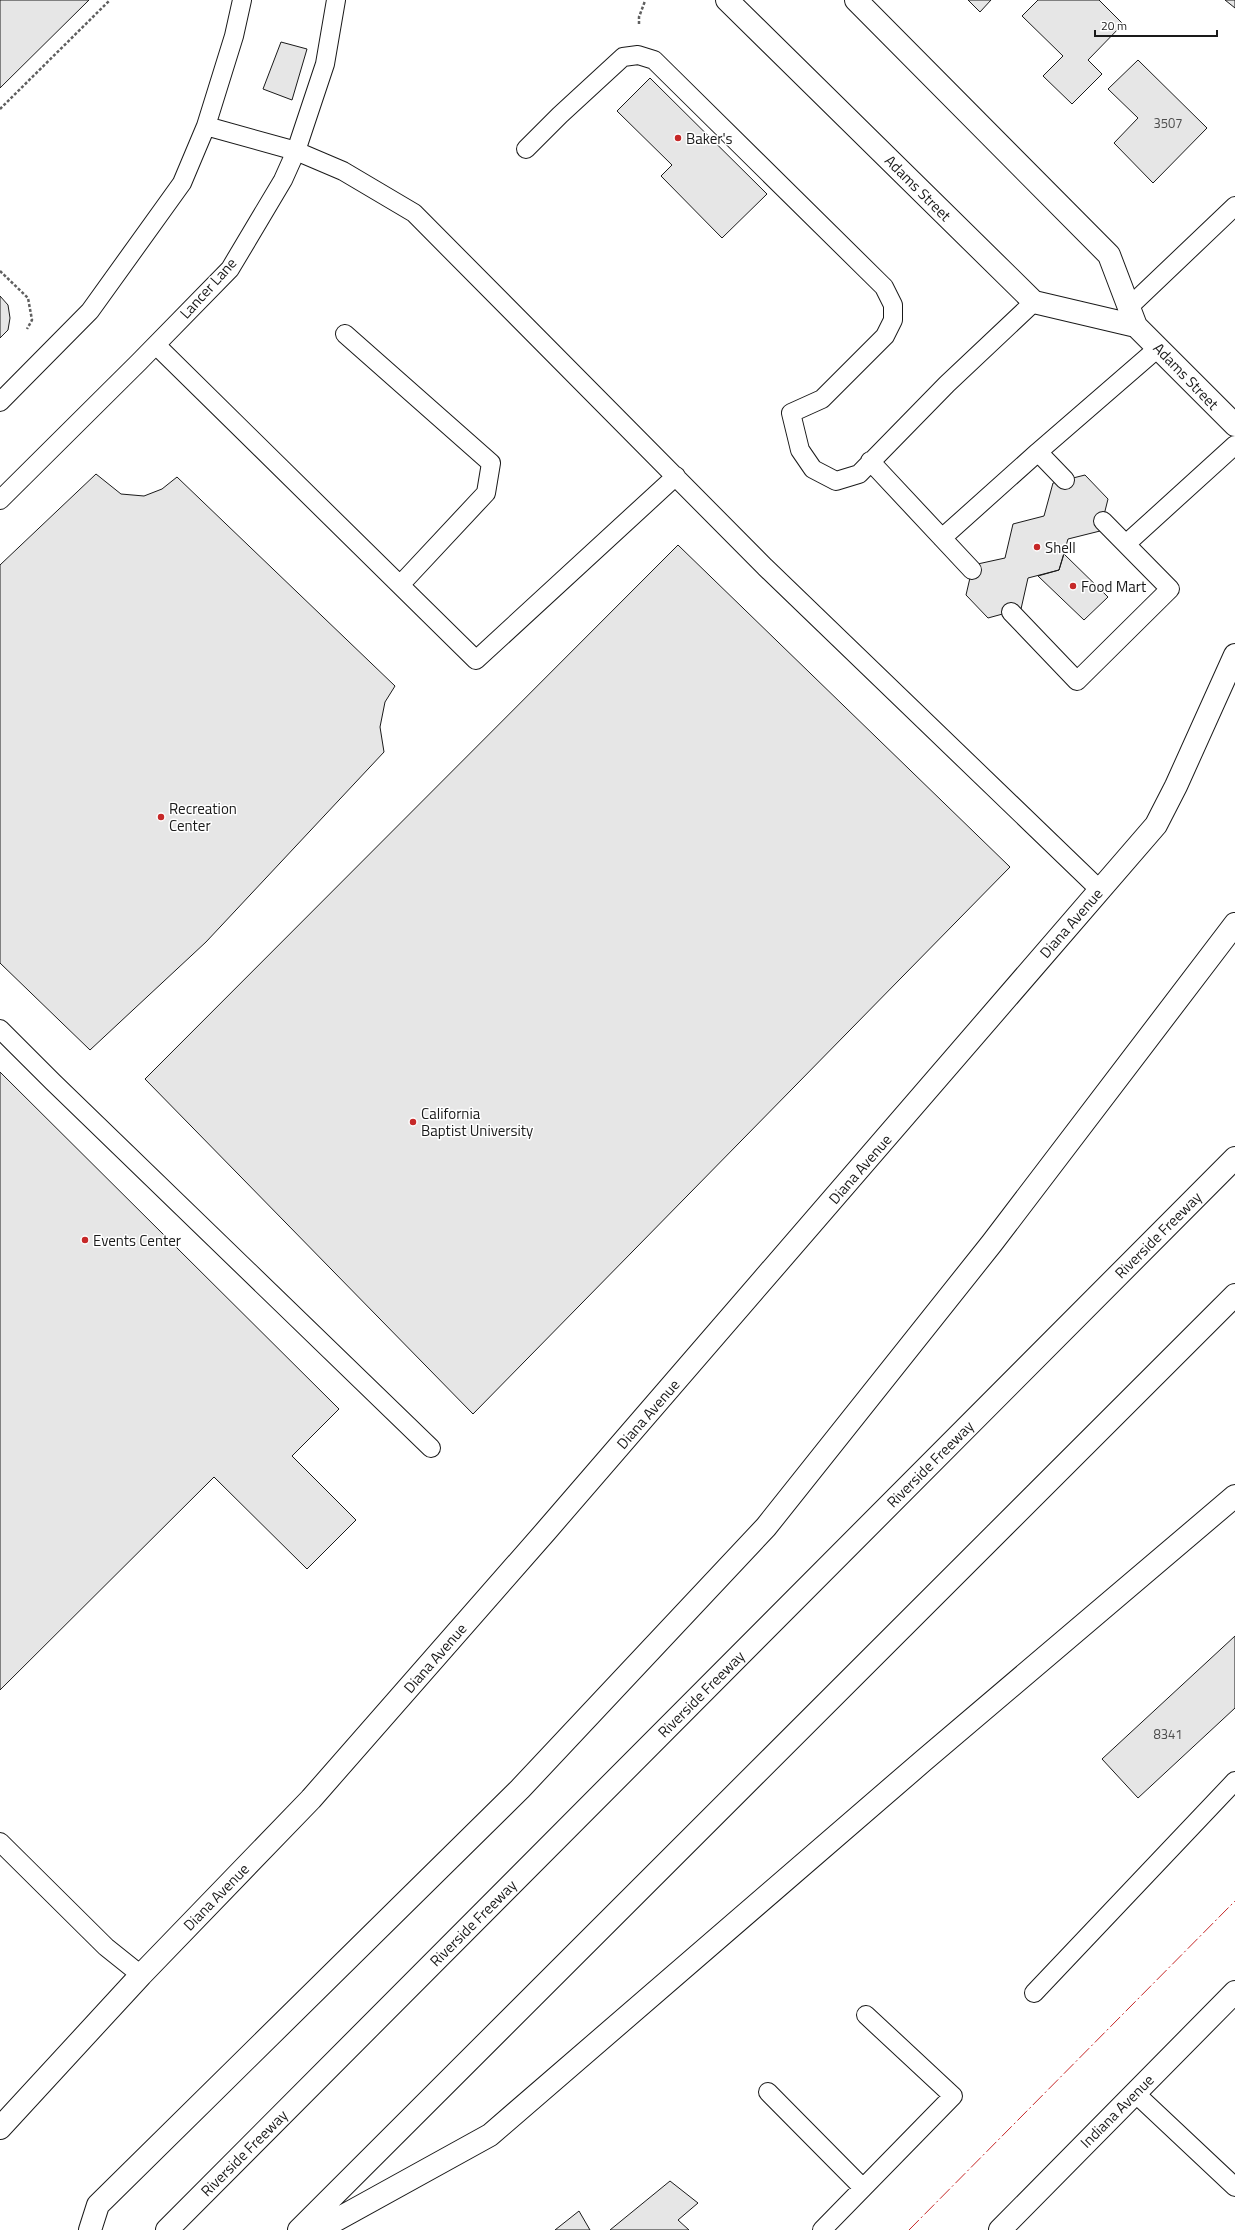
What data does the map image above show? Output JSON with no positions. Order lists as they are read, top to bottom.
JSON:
{
  "streets": {
    "main road": [
      "Adams Street",
      "Diana Avenue",
      "Riverside Freeway",
      "Indiana Avenue"
    ],
    "lane": ["Lancer Lane"]
  },
  "places": [
    "Baker's",
    "Shell",
    "Food Mart",
    "Recreation Center",
    "California Baptist University",
    "Events Center"
  ],
  "house_numbers": ["3507", "8341"],
  "scale_bar": "20 m"
}
